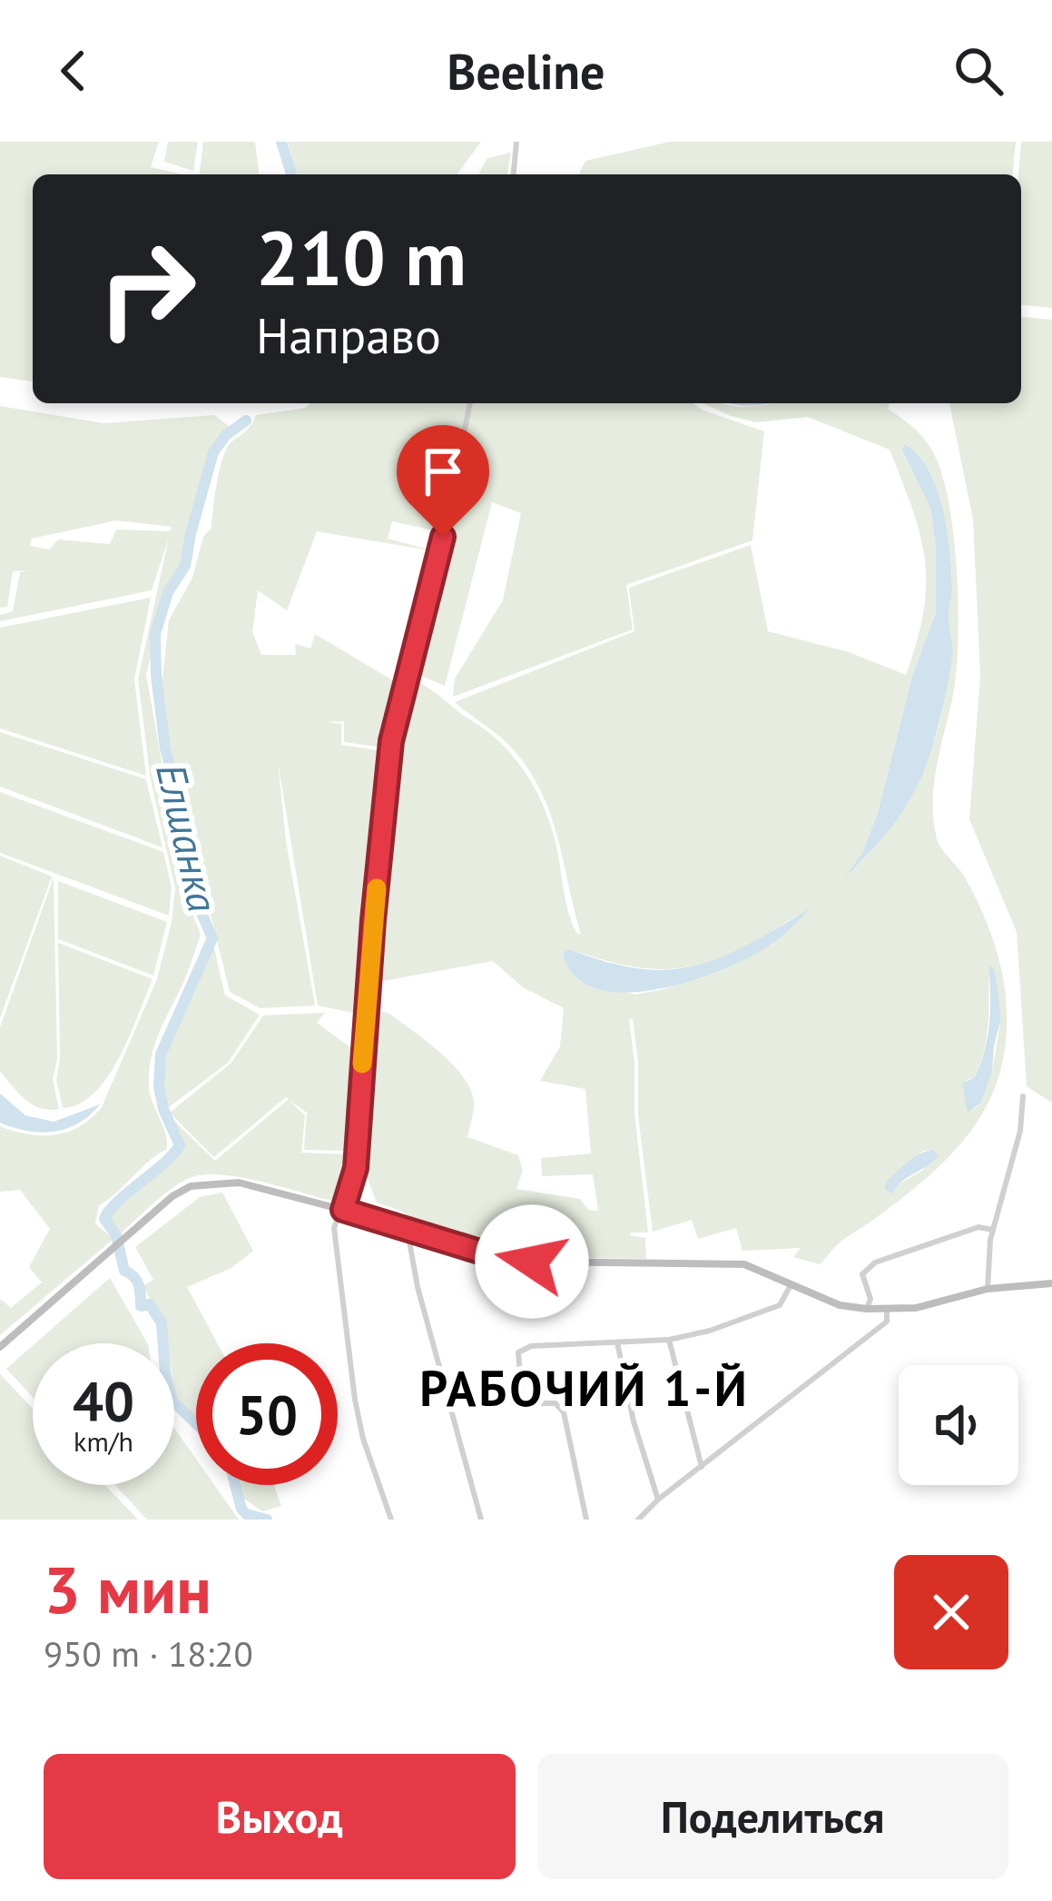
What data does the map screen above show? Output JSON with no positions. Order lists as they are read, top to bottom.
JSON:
{
  "districts": ["РАБОЧИЙ 1‑Й"],
  "water": ["Елшанка"],
  "page": {
    "header": "Beeline",
    "turn": ["210 m", "Направо"],
    "speed": "40 km/h",
    "limit": "50",
    "heading": ["3 мин", "950 m · 18:20"],
    "buttons": ["Выход", "Поделиться"]
  }
}
